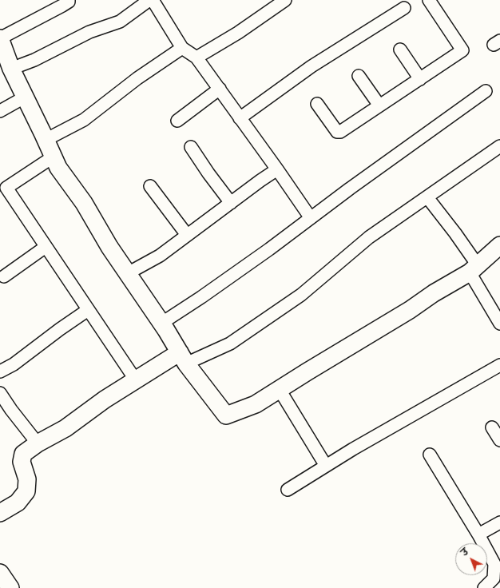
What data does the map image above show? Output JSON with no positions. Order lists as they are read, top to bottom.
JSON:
{
  "north": "top left"
}
